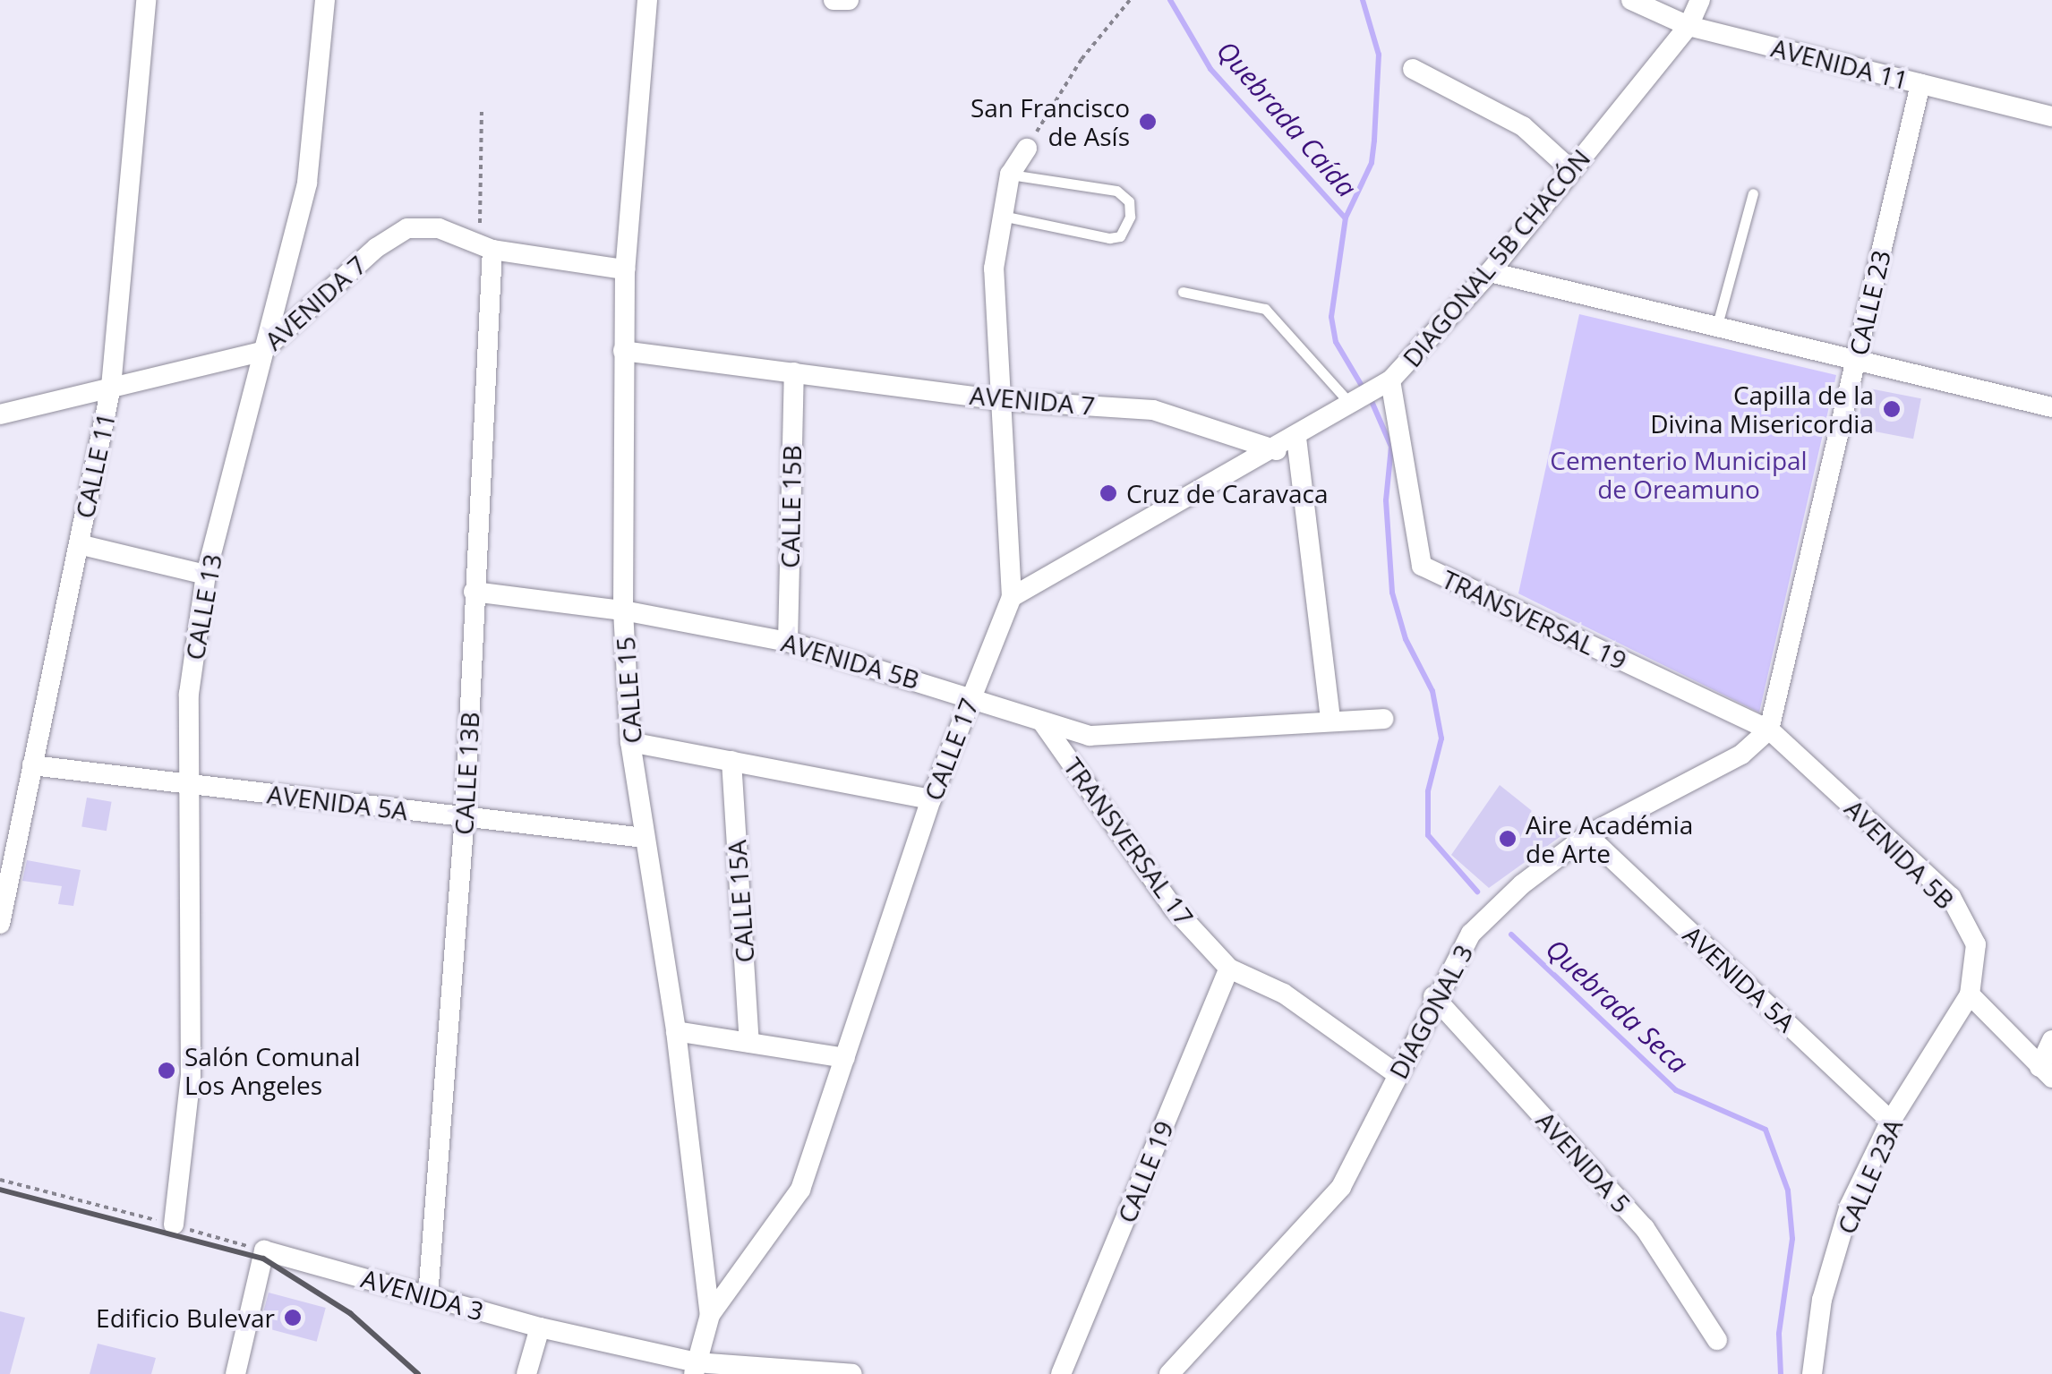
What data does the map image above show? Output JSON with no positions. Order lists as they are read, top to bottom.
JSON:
{
  "streets": {
    "street": [
      "AVENIDA 11",
      "DIAGONAL 5B CHACÓN",
      "AVENIDA 7",
      "CALLE 23",
      "CALLE 11",
      "CALLE 15B",
      "CALLE 13",
      "TRANSVERSAL 19",
      "AVENIDA 5B",
      "CALLE 15",
      "CALLE 17",
      "CALLE 13B",
      "AVENIDA 5A",
      "TRANSVERSAL 17",
      "CALLE 15A",
      "DIAGONAL 3",
      "AVENIDA 5",
      "CALLE 19",
      "CALLE 23A",
      "AVENIDA 3"
    ]
  },
  "crossings": [
    ["AVENIDA 11", "DIAGONAL 5B CHACÓN"],
    ["AVENIDA 11", "CALLE 23"],
    ["DIAGONAL 5B CHACÓN", "AVENIDA 7"],
    ["DIAGONAL 5B CHACÓN", "TRANSVERSAL 19"],
    ["DIAGONAL 5B CHACÓN", "CALLE 17"],
    ["AVENIDA 7", "CALLE 11"],
    ["AVENIDA 7", "CALLE 15B"],
    ["AVENIDA 7", "CALLE 13"],
    ["AVENIDA 7", "CALLE 15"],
    ["AVENIDA 7", "CALLE 17"],
    ["AVENIDA 7", "CALLE 13B"],
    ["CALLE 23", "TRANSVERSAL 19"],
    ["CALLE 23", "AVENIDA 5B"],
    ["CALLE 23", "DIAGONAL 3"],
    ["CALLE 11", "AVENIDA 5A"],
    ["CALLE 15B", "AVENIDA 5B"],
    ["CALLE 13", "AVENIDA 5A"],
    ["TRANSVERSAL 19", "AVENIDA 5B"],
    ["TRANSVERSAL 19", "DIAGONAL 3"],
    ["AVENIDA 5B", "CALLE 15"],
    ["AVENIDA 5B", "CALLE 17"],
    ["AVENIDA 5B", "CALLE 13B"],
    ["AVENIDA 5B", "TRANSVERSAL 17"],
    ["AVENIDA 5B", "DIAGONAL 3"],
    ["AVENIDA 5B", "CALLE 23A"],
    ["CALLE 15", "CALLE 17"],
    ["CALLE 15", "AVENIDA 5A"],
    ["CALLE 15", "AVENIDA 3"],
    ["CALLE 13B", "AVENIDA 5A"],
    ["CALLE 13B", "AVENIDA 3"],
    ["AVENIDA 5A", "DIAGONAL 3"],
    ["AVENIDA 5A", "CALLE 23A"],
    ["TRANSVERSAL 17", "DIAGONAL 3"],
    ["TRANSVERSAL 17", "CALLE 19"],
    ["DIAGONAL 3", "AVENIDA 5"]
  ],
  "water": ["Quebrada Caída", "Quebrada Seca"],
  "parks": ["Cementerio Municipal de Oreamuno"],
  "places": [
    "San Francisco de Asís",
    "Capilla de la Divina Misericordia",
    "Cruz de Caravaca",
    "Aire Académia de Arte",
    "Salón Comunal Los Angeles",
    "Edificio Bulevar"
  ]
}
